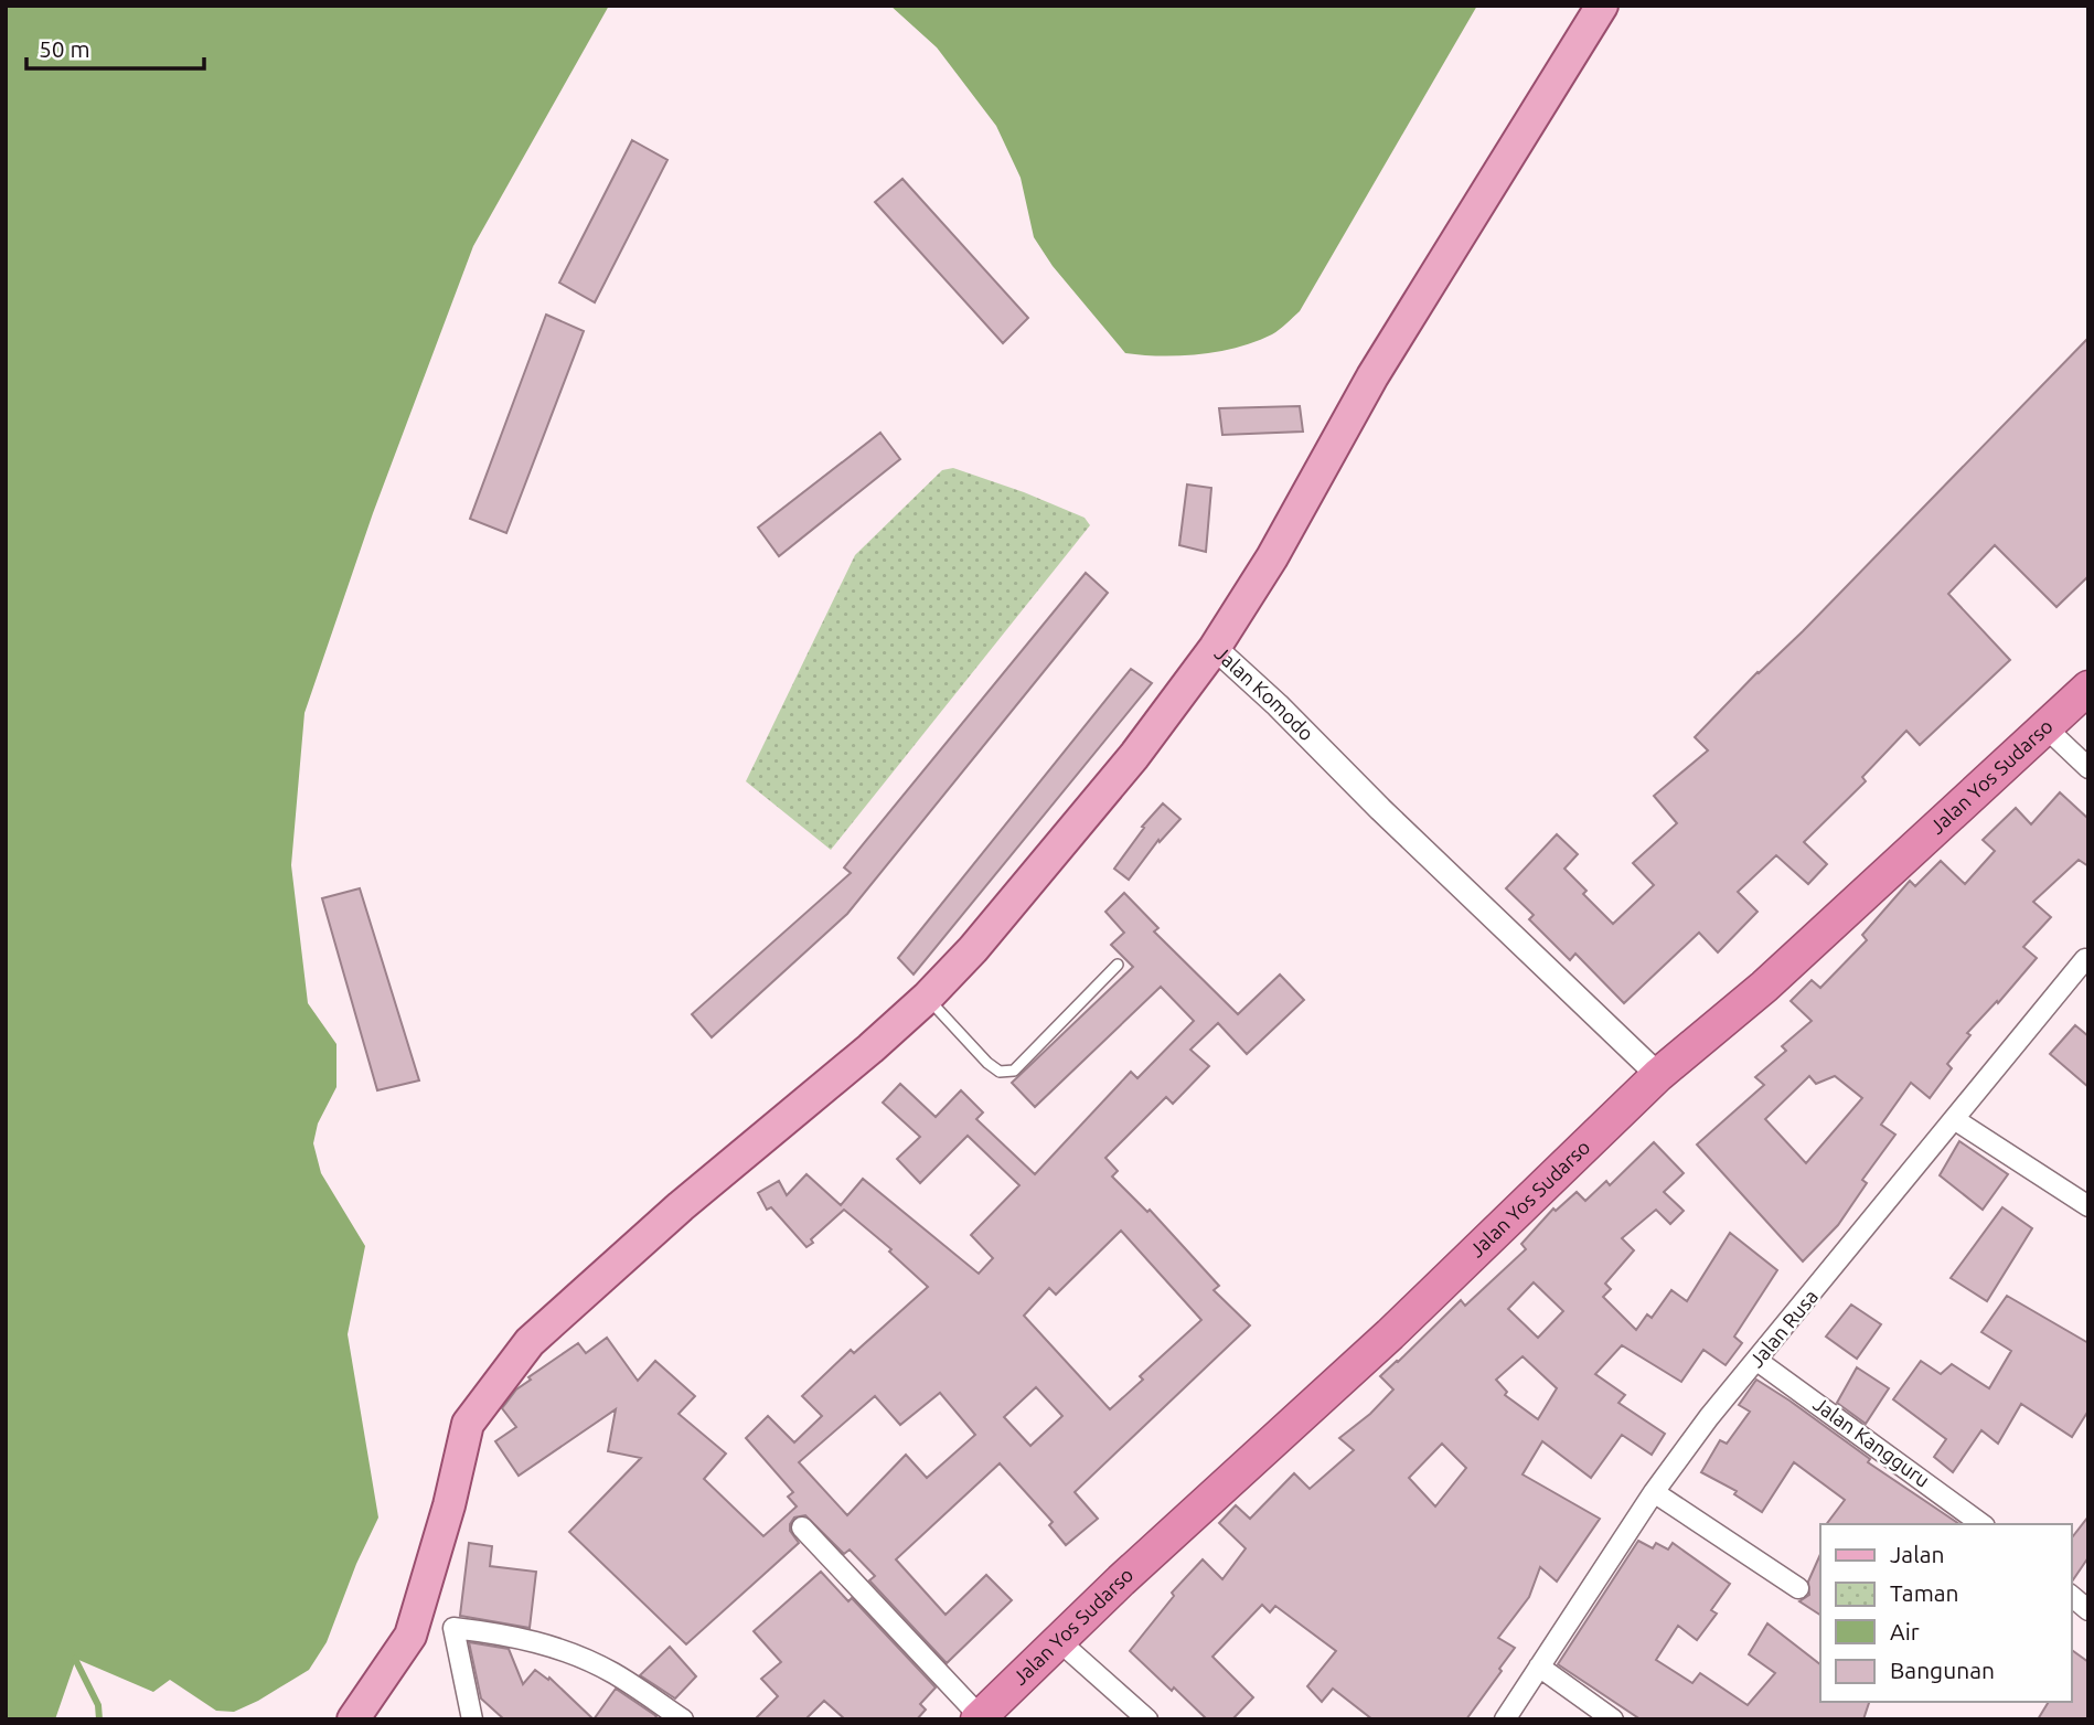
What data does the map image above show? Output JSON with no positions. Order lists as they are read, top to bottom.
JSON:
{
  "streets": {
    "highway": ["Jalan Yos Sudarso"],
    "main road": ["Jalan Komodo"],
    "street": ["Jalan Rusa", "Jalan Kangguru"]
  },
  "crossings": [
    ["Jalan Komodo", "Jalan Yos Sudarso"],
    ["Jalan Rusa", "Jalan Kangguru"]
  ],
  "legend": [
    "Jalan",
    "Taman",
    "Air",
    "Bangunan"
  ],
  "scale_bar": "50 m"
}
